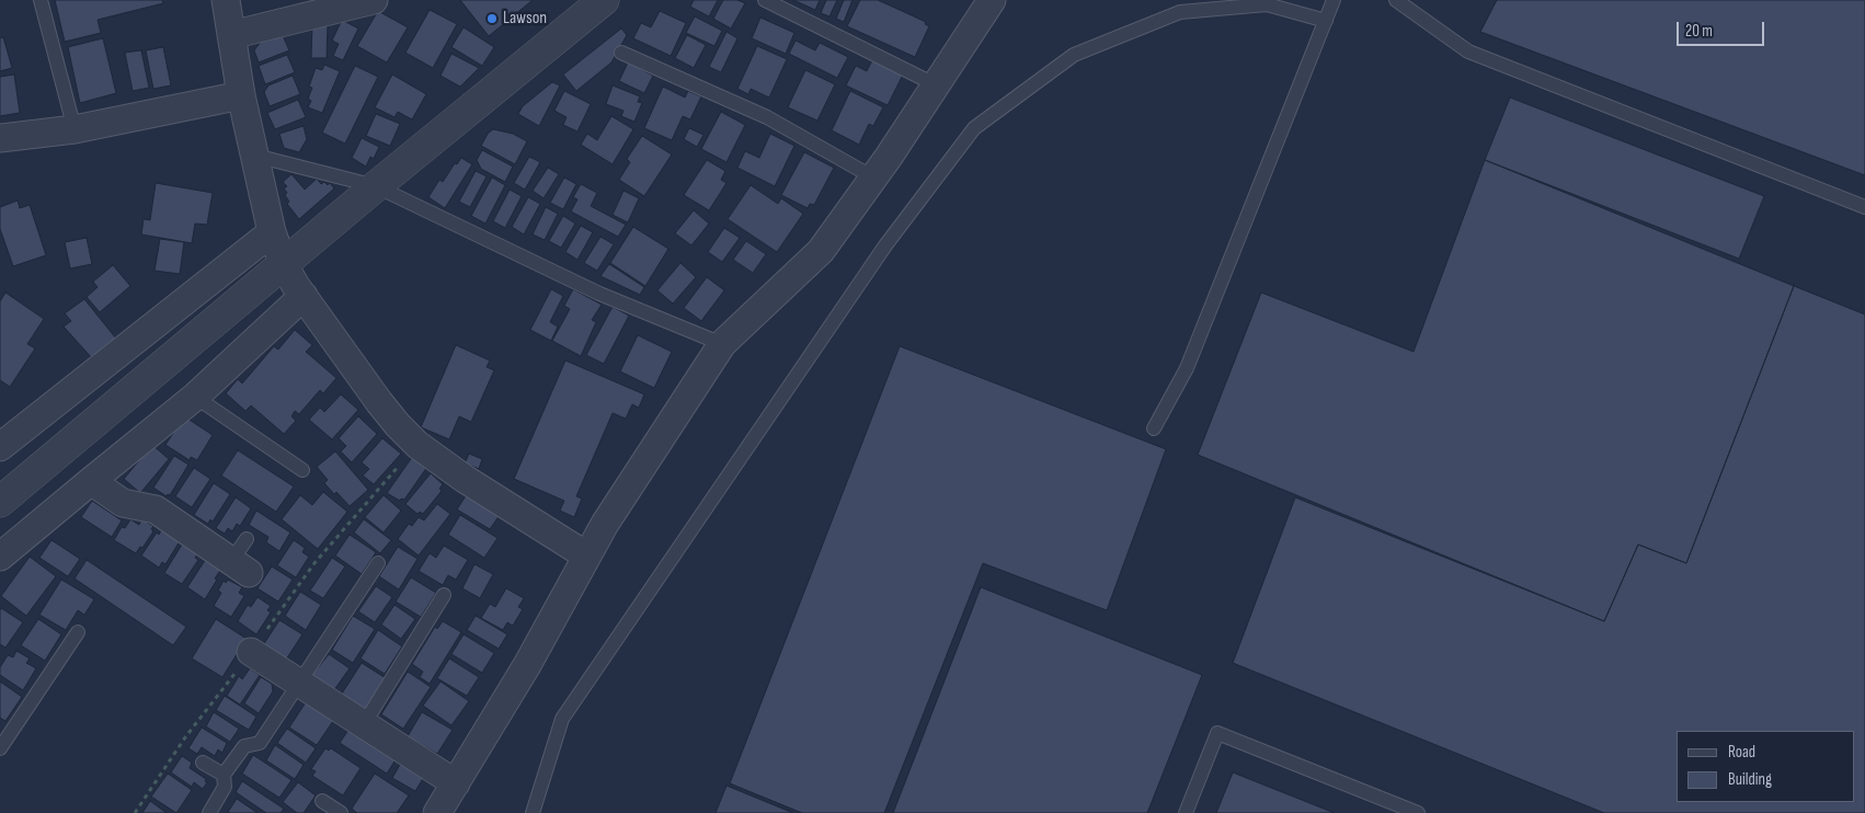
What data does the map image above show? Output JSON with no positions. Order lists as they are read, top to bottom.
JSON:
{
  "places": ["Lawson"],
  "legend": ["Road", "Building"],
  "scale_bar": "20 m"
}
